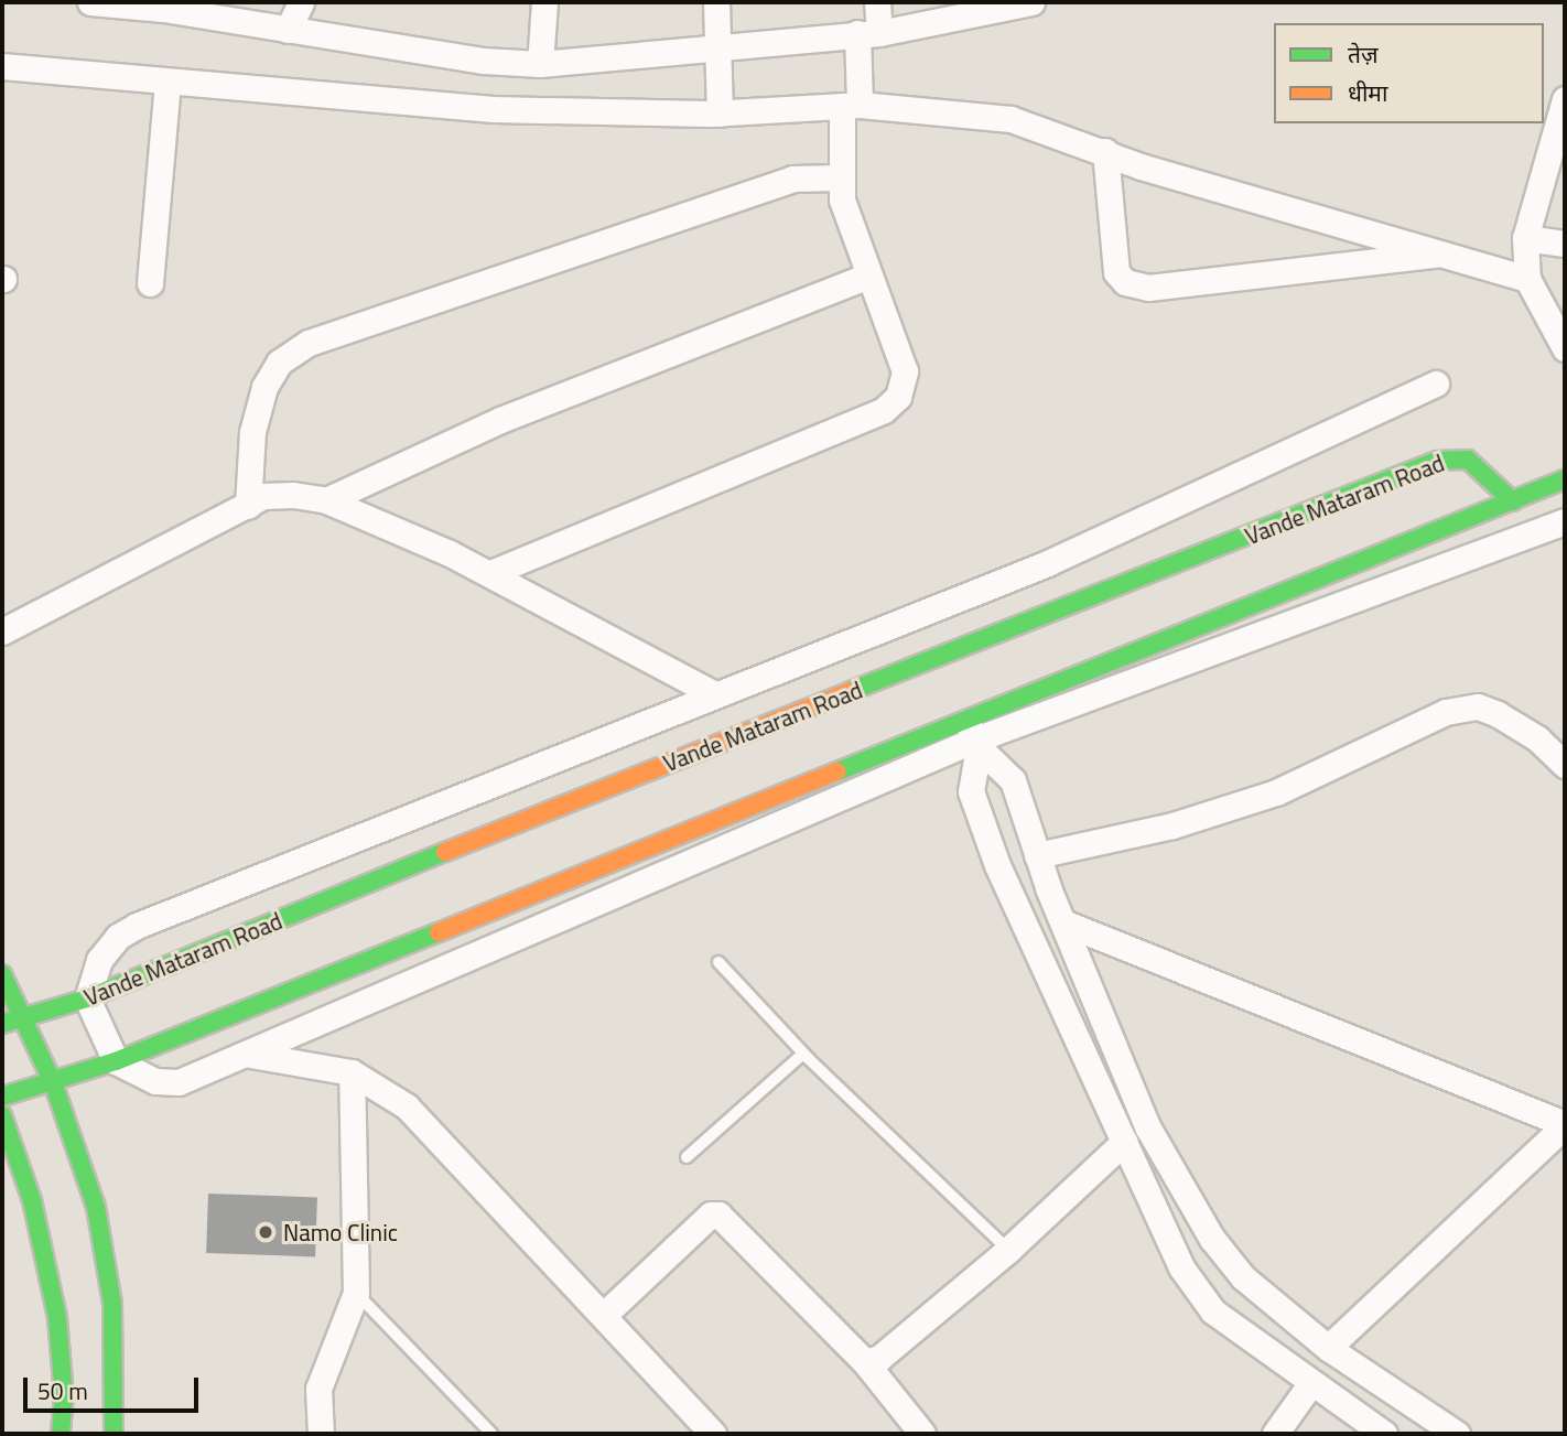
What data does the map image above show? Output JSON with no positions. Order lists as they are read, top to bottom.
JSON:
{
  "streets": {
    "main road": ["Vande Mataram Road"]
  },
  "places": ["Namo Clinic"],
  "legend": ["तेज़", "धीमा"],
  "scale_bar": "50 m"
}
